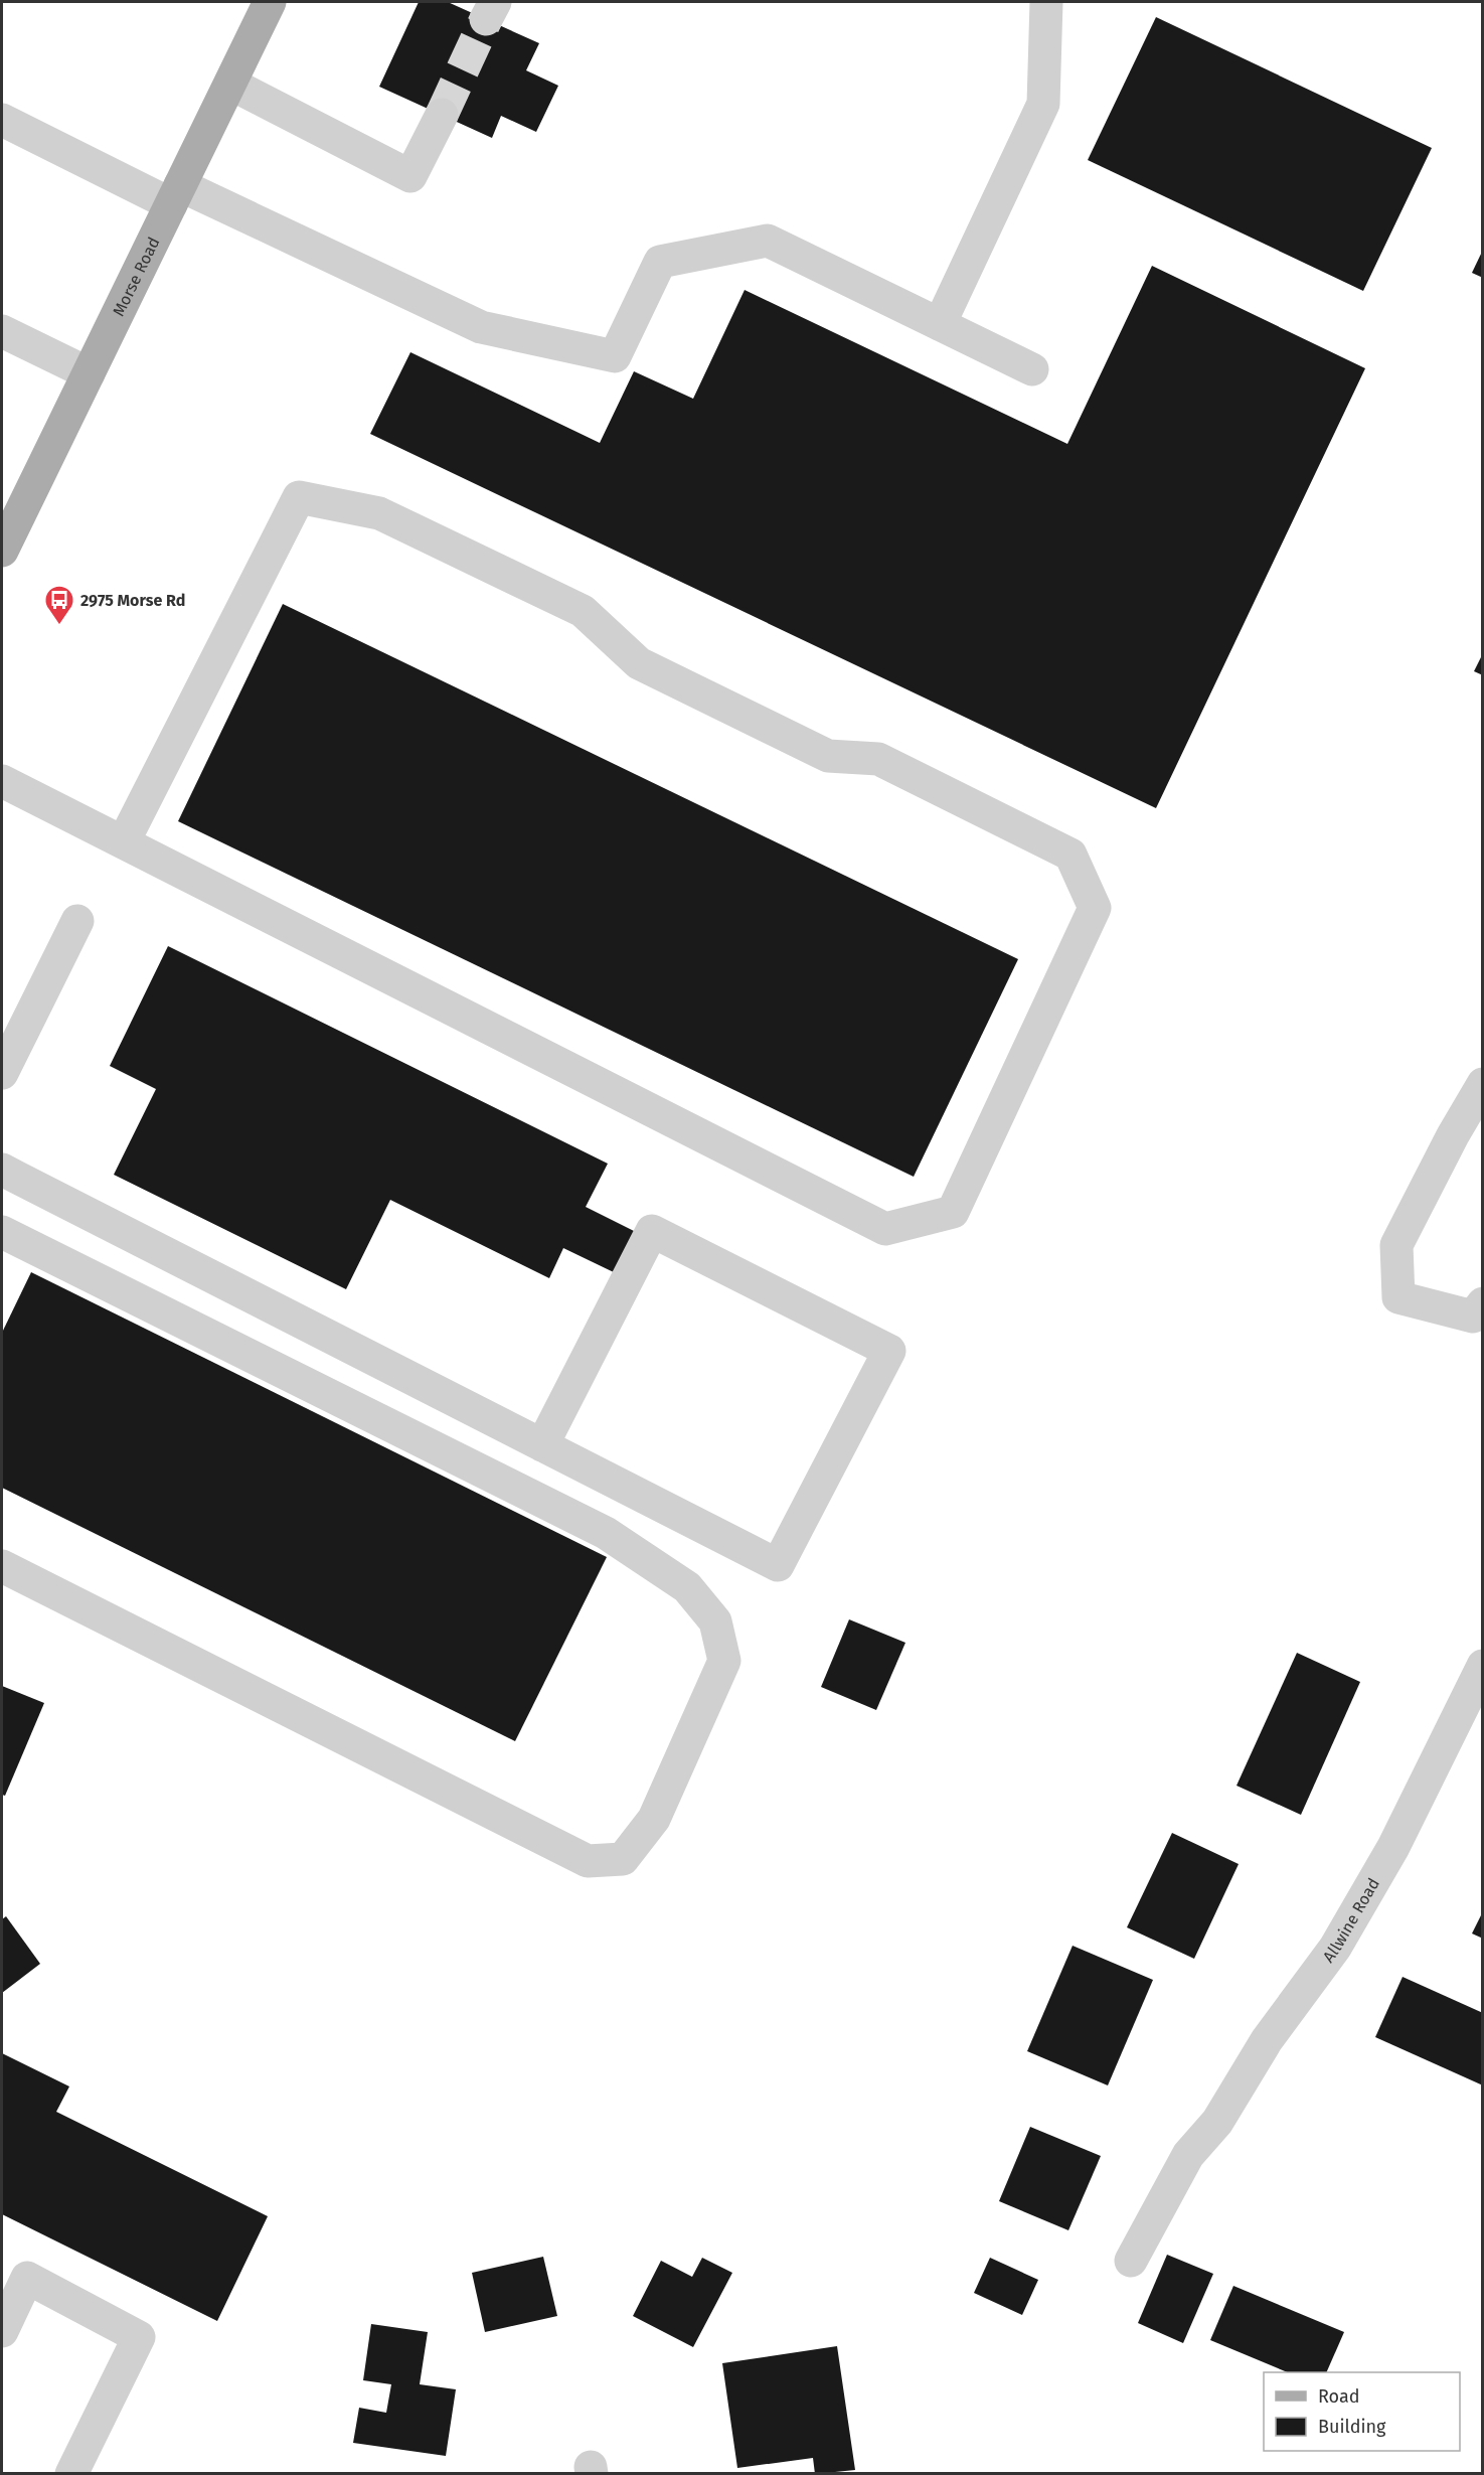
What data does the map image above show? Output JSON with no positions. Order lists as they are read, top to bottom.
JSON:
{
  "streets": {
    "main road": ["Morse Road"],
    "street": ["Allwine Road"]
  },
  "places": {
    "bus stop": ["2975 Morse Rd"]
  },
  "legend": ["Road", "Building"]
}
